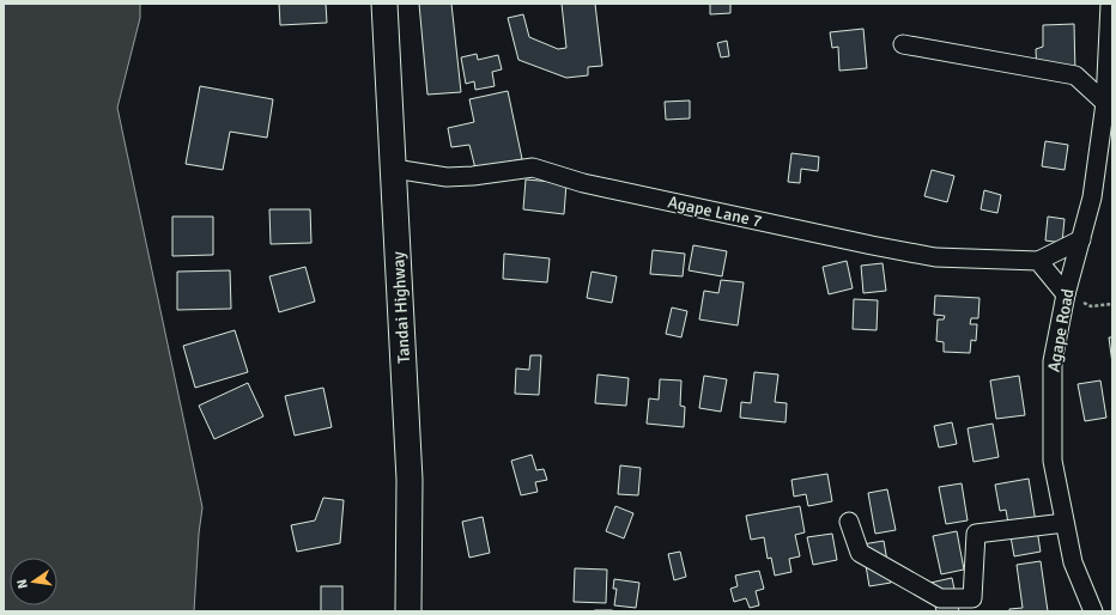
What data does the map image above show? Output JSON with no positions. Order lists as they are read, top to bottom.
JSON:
{
  "streets": {
    "main road": ["Tandai Highway"],
    "street": ["Agape Lane 7", "Agape Road"]
  },
  "crossings": [
    ["Agape Lane 7", "Tandai Highway"],
    ["Agape Lane 7", "Agape Road"]
  ],
  "north": "left"
}
